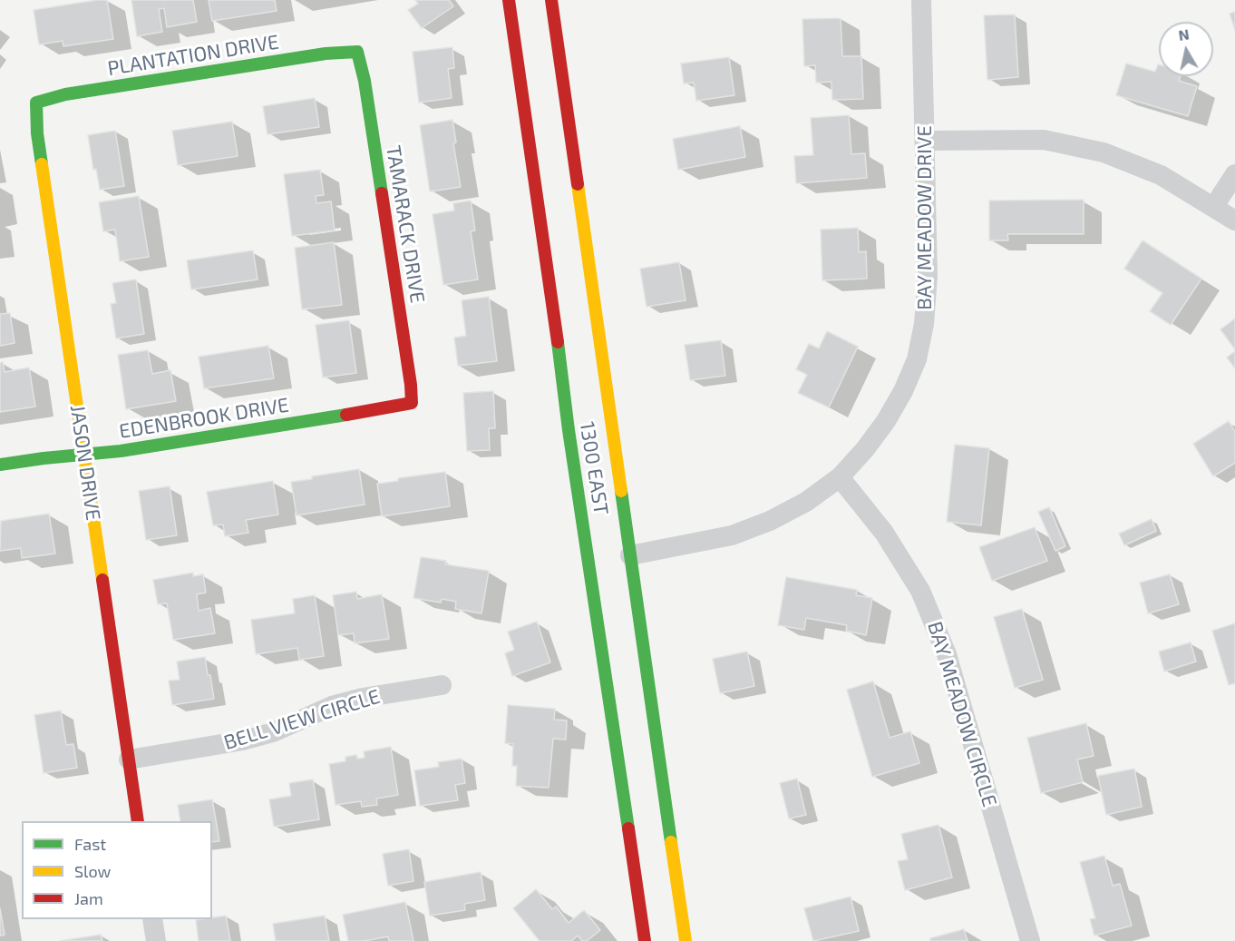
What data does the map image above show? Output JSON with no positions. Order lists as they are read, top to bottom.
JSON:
{
  "streets": {
    "main road": [
      "PLANTATION DRIVE",
      "TAMARACK DRIVE",
      "EDENBROOK DRIVE",
      "JASON DRIVE",
      "1300 EAST"
    ],
    "street": ["BAY MEADOW DRIVE", "BAY MEADOW CIRCLE", "BELL VIEW CIRCLE"]
  },
  "crossings": [
    ["PLANTATION DRIVE", "TAMARACK DRIVE"],
    ["PLANTATION DRIVE", "JASON DRIVE"],
    ["BAY MEADOW DRIVE", "1300 EAST"],
    ["BAY MEADOW DRIVE", "BAY MEADOW CIRCLE"],
    ["TAMARACK DRIVE", "EDENBROOK DRIVE"],
    ["EDENBROOK DRIVE", "JASON DRIVE"],
    ["JASON DRIVE", "BELL VIEW CIRCLE"]
  ],
  "legend": ["Fast", "Slow", "Jam"],
  "north": "top"
}
